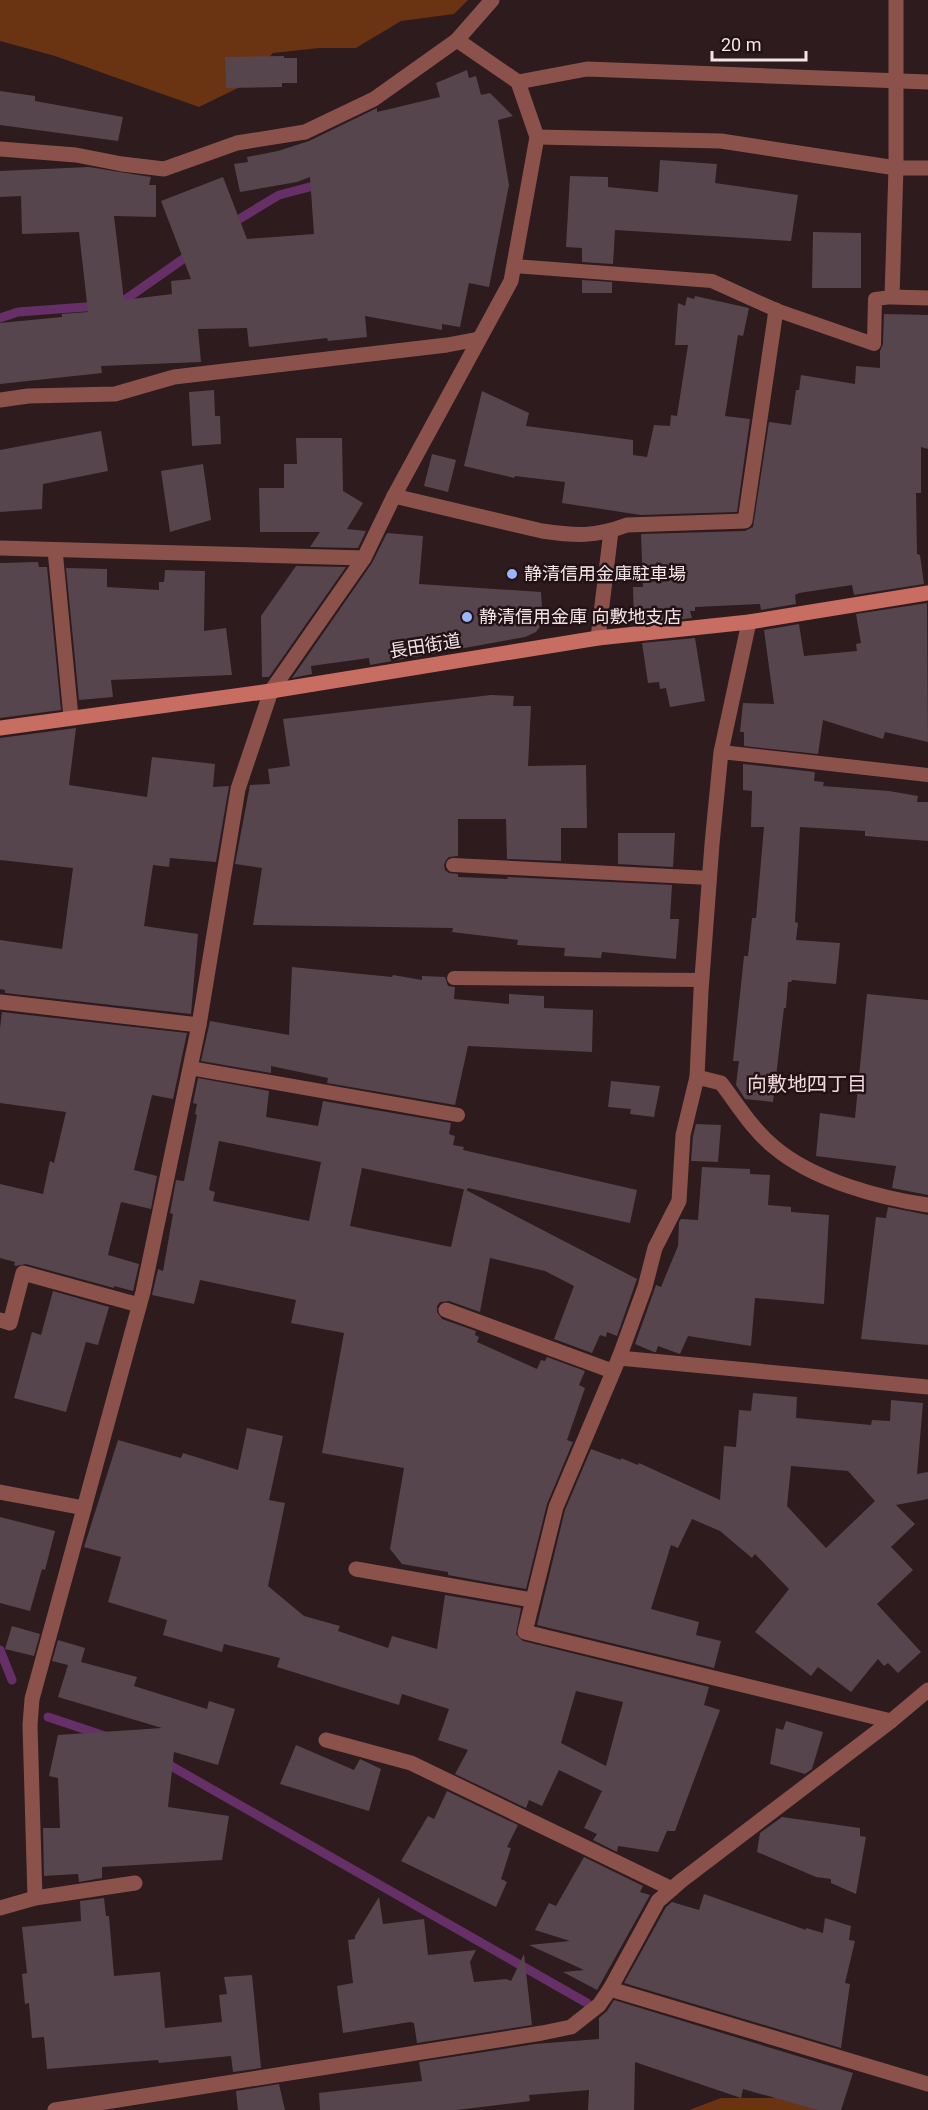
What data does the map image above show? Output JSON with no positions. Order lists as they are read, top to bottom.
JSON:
{
  "streets": {
    "main road": ["長田街道"]
  },
  "districts": ["向敷地四丁目"],
  "places": ["静清信用金庫駐車場", "静清信用金庫 向敷地支店"],
  "scale_bar": "20 m"
}
